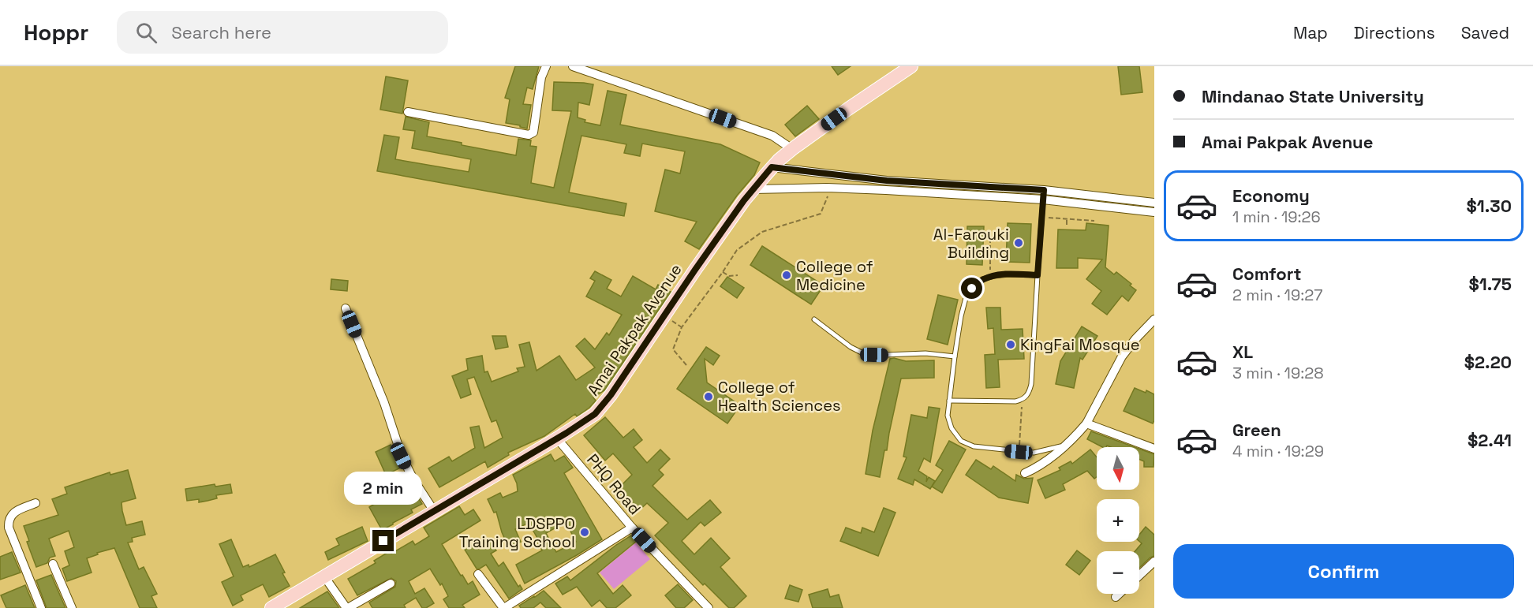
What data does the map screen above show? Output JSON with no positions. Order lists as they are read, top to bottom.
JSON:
{
  "streets": {
    "highway": ["Amai Pakpak Avenue"],
    "street": ["PHQ Road"]
  },
  "crossings": [
    ["Amai Pakpak Avenue", "PHQ Road"]
  ],
  "places": [
    "Al-Farouki Building",
    "College of Medicine",
    "KingFai Mosque",
    "College of Health Sciences",
    "LDSPPO Training School"
  ],
  "north": "bottom",
  "page": {
    "header": "Hoppr",
    "search": "Search here",
    "nav": ["Map", "Directions", "Saved"],
    "banner": ["Mindanao State University", "Amai Pakpak Avenue"],
    "list": [
      {
        "name": "Economy",
        "note": "1 min · 19:26",
        "value": "$1.30"
      },
      {
        "name": "Comfort",
        "note": "2 min · 19:27",
        "value": "$1.75"
      },
      {
        "name": "XL",
        "note": "3 min · 19:28",
        "value": "$2.20"
      },
      {
        "name": "Green",
        "note": "4 min · 19:29",
        "value": "$2.41"
      }
    ],
    "map_buttons": ["+", "−"],
    "bubble": "2 min",
    "buttons": "Confirm"
  }
}
